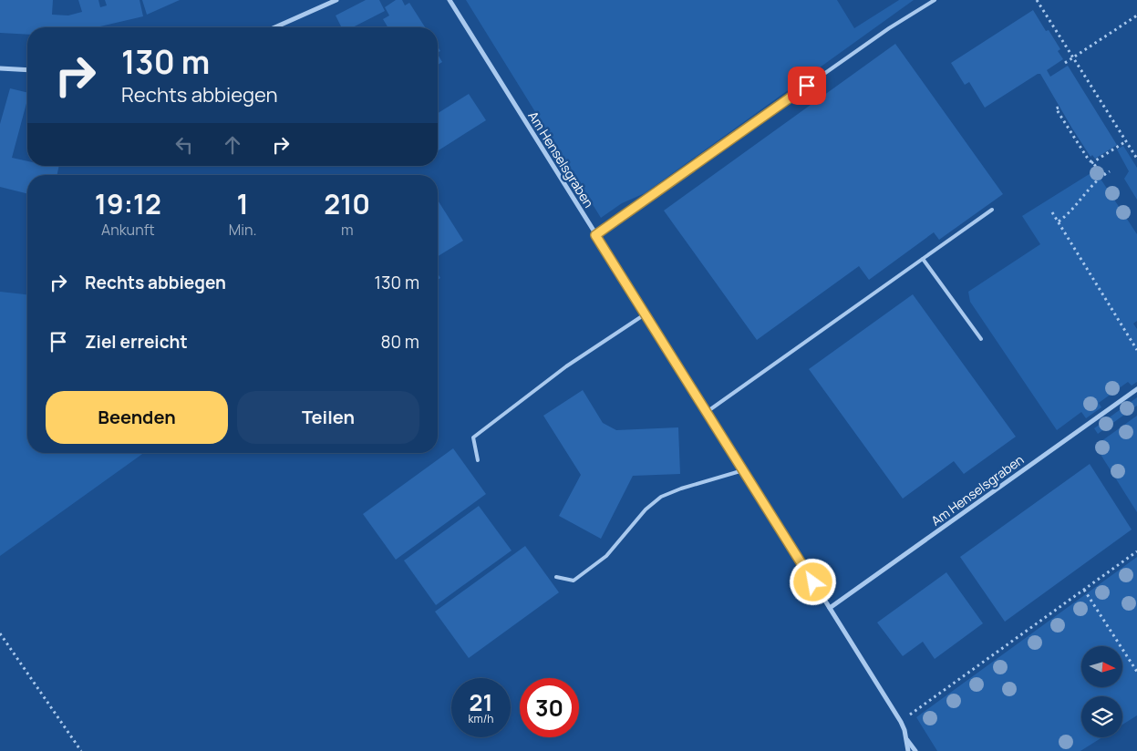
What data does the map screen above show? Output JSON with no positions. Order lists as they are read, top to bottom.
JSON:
{
  "streets": {
    "street": ["Am Henselsgraben"]
  },
  "north": "right",
  "page": {
    "turn": ["130 m", "Rechts abbiegen"],
    "eta": [
      "19:12",
      "Ankunft",
      "1",
      "Min.",
      "210",
      "m"
    ],
    "list": [
      {
        "name": "Rechts abbiegen",
        "value": "130 m"
      },
      {
        "name": "Ziel erreicht",
        "value": "80 m"
      }
    ],
    "buttons": ["Beenden", "Teilen"],
    "speed": "21 km/h",
    "limit": "30"
  }
}
